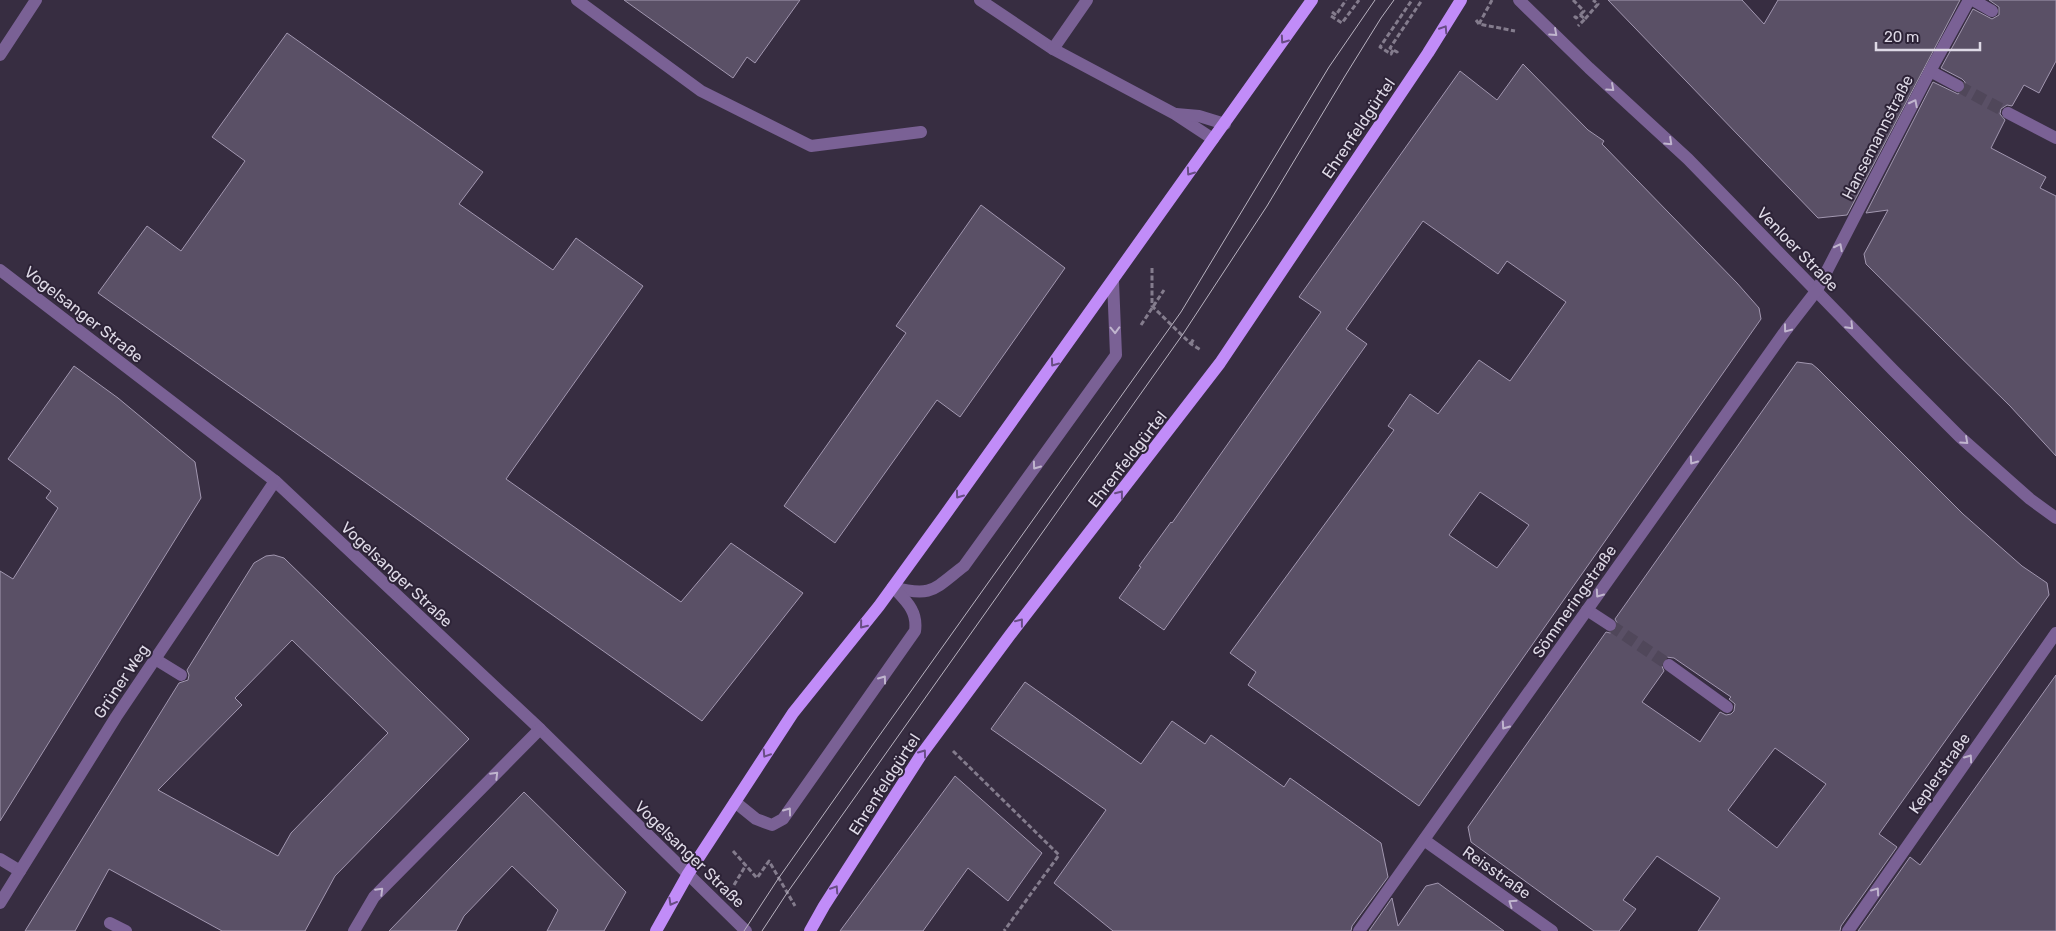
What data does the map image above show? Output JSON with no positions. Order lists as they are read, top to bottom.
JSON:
{
  "streets": {
    "main road": ["Ehrenfeldgürtel"],
    "street": [
      "Hansemannstraße",
      "Venloer Straße",
      "Vogelsanger Straße",
      "Sömmeringstraße",
      "Grüner Weg",
      "Keplerstraße",
      "Reisstraße"
    ]
  },
  "crossings": [
    ["Hansemannstraße", "Venloer Straße"],
    ["Hansemannstraße", "Sömmeringstraße"],
    ["Venloer Straße", "Sömmeringstraße"],
    ["Vogelsanger Straße", "Grüner Weg"],
    ["Sömmeringstraße", "Reisstraße"]
  ],
  "one_way": [
    "Ehrenfeldgürtel",
    "Hansemannstraße",
    "Venloer Straße",
    "Sömmeringstraße",
    "Keplerstraße",
    "Reisstraße"
  ],
  "scale_bar": "20 m"
}
